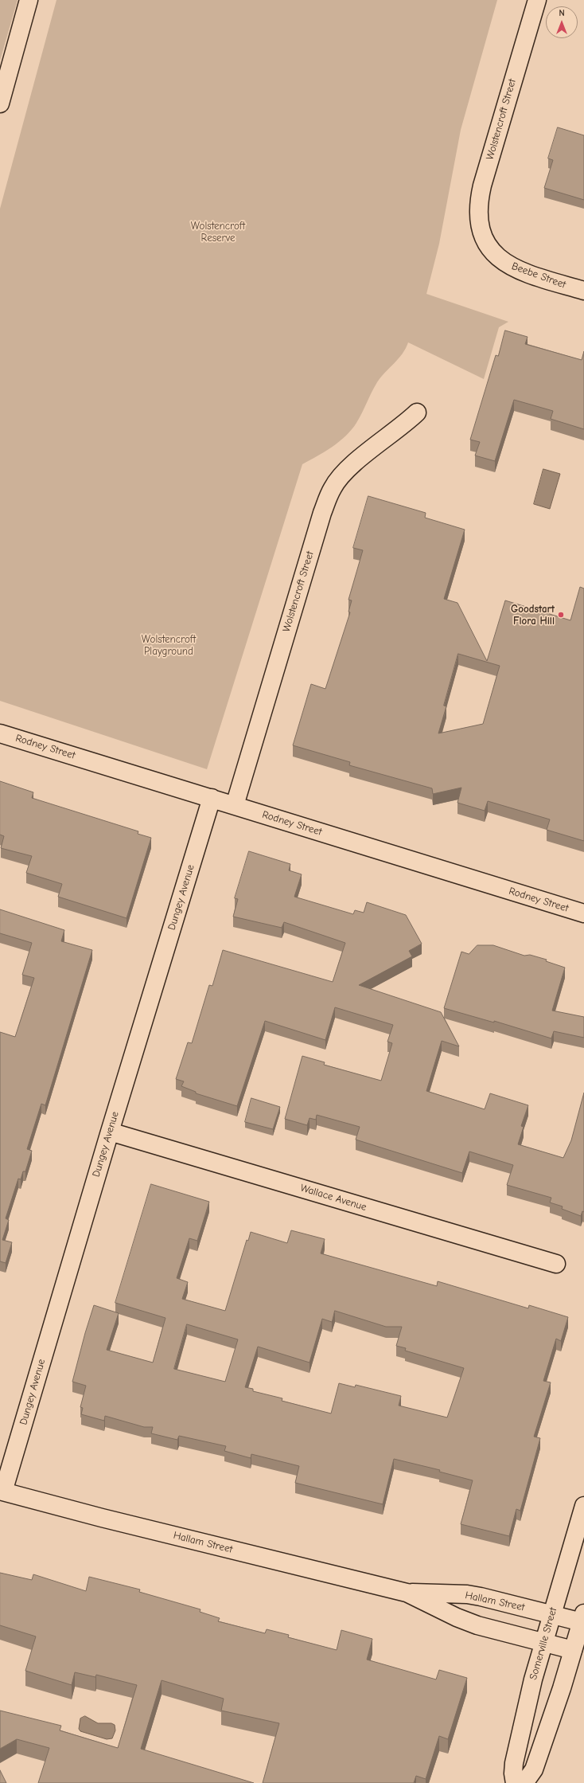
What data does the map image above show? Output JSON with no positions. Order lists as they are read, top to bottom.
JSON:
{
  "streets": {
    "street": [
      "Wolstencroft Street",
      "Beebe Street",
      "Rodney Street",
      "Dungey Avenue",
      "Wallace Avenue",
      "Hallam Street",
      "Somerville Street"
    ]
  },
  "crossings": [
    ["Wolstencroft Street", "Beebe Street"],
    ["Wolstencroft Street", "Rodney Street"],
    ["Rodney Street", "Dungey Avenue"],
    ["Dungey Avenue", "Wallace Avenue"],
    ["Dungey Avenue", "Hallam Street"],
    ["Hallam Street", "Somerville Street"]
  ],
  "parks": ["Wolstencroft Reserve", "Wolstencroft Playground"],
  "places": ["Goodstart Flora Hill"],
  "north": "top"
}
